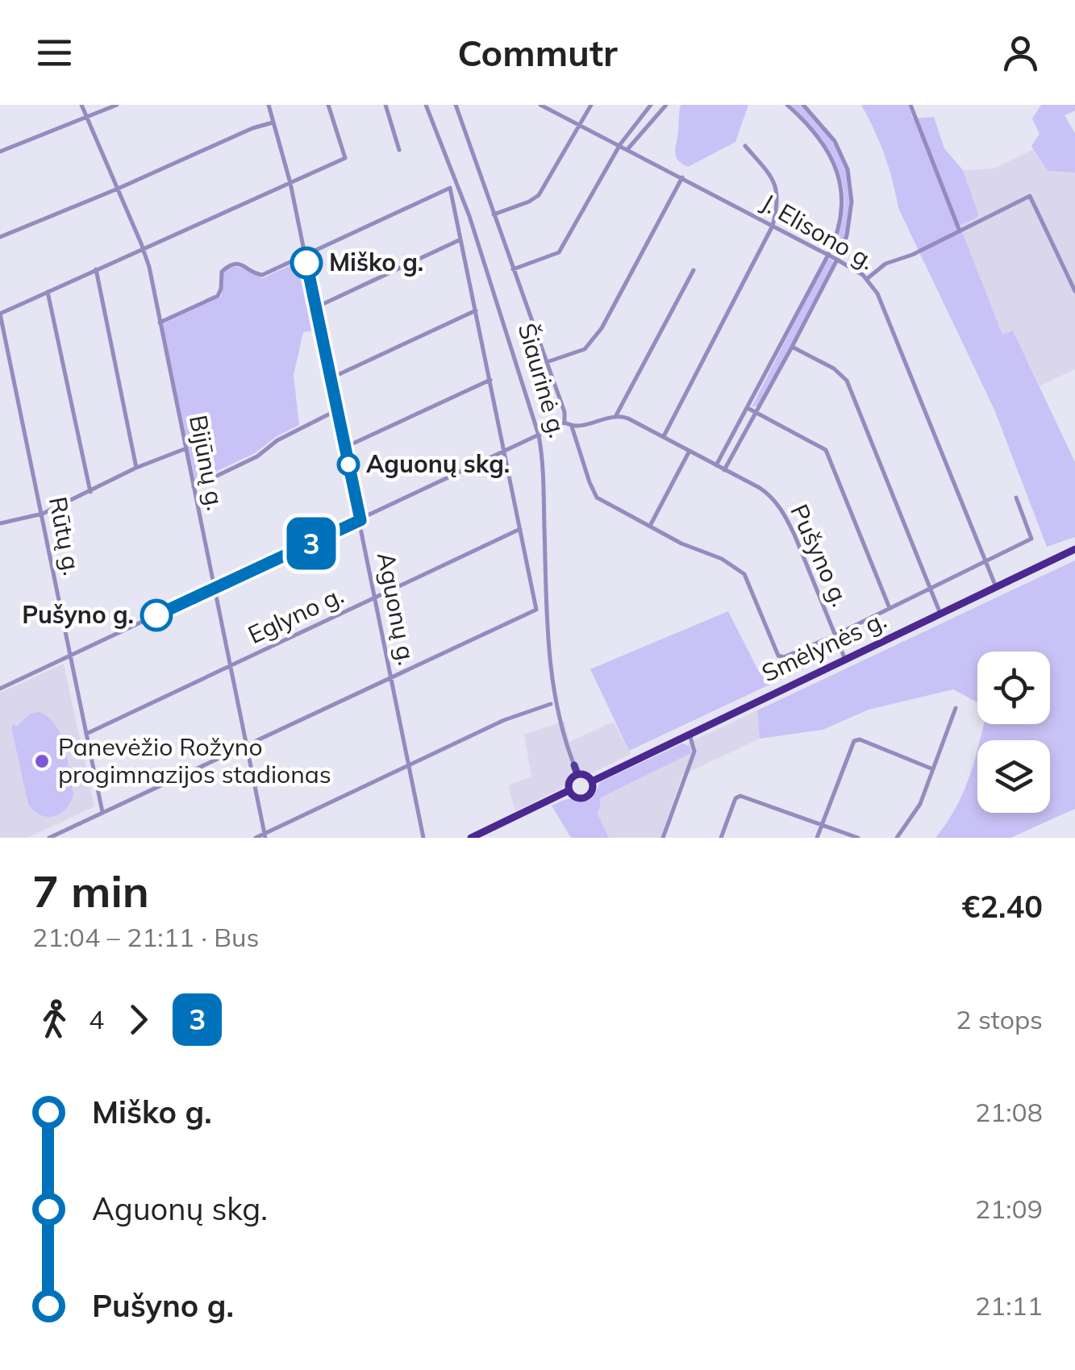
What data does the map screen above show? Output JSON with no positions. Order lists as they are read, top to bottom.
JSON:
{
  "streets": {
    "highway": ["Smėlynės g."],
    "street": [
      "J. Elisono g.",
      "Šiaurinė g.",
      "Bijūnų g.",
      "Rūtų g.",
      "Pušyno g.",
      "Aguonų g.",
      "Eglyno g."
    ]
  },
  "crossings": [
    ["J. Elisono g.", "Smėlynės g."],
    ["Šiaurinė g.", "Smėlynės g."],
    ["Bijūnų g.", "Eglyno g."],
    ["Rūtų g.", "Eglyno g."],
    ["Pušyno g.", "Smėlynės g."],
    ["Aguonų g.", "Eglyno g."]
  ],
  "places": [
    "Miško g.",
    "Aguonų skg.",
    "Pušyno g.",
    "Panevėžio Rožyno progimnazijos stadionas"
  ],
  "lines": ["bus line 3"],
  "page": {
    "header": "Commutr",
    "on_map": "3",
    "heading": ["7 min", "21:04 – 21:11 · Bus", "€2.40"],
    "legs": ["4", "3", "2 stops"],
    "list": [
      {
        "name": "Miško g.",
        "value": "21:08"
      },
      {
        "name": "Aguonų skg.",
        "value": "21:09"
      },
      {
        "name": "Pušyno g.",
        "value": "21:11"
      }
    ]
  }
}
